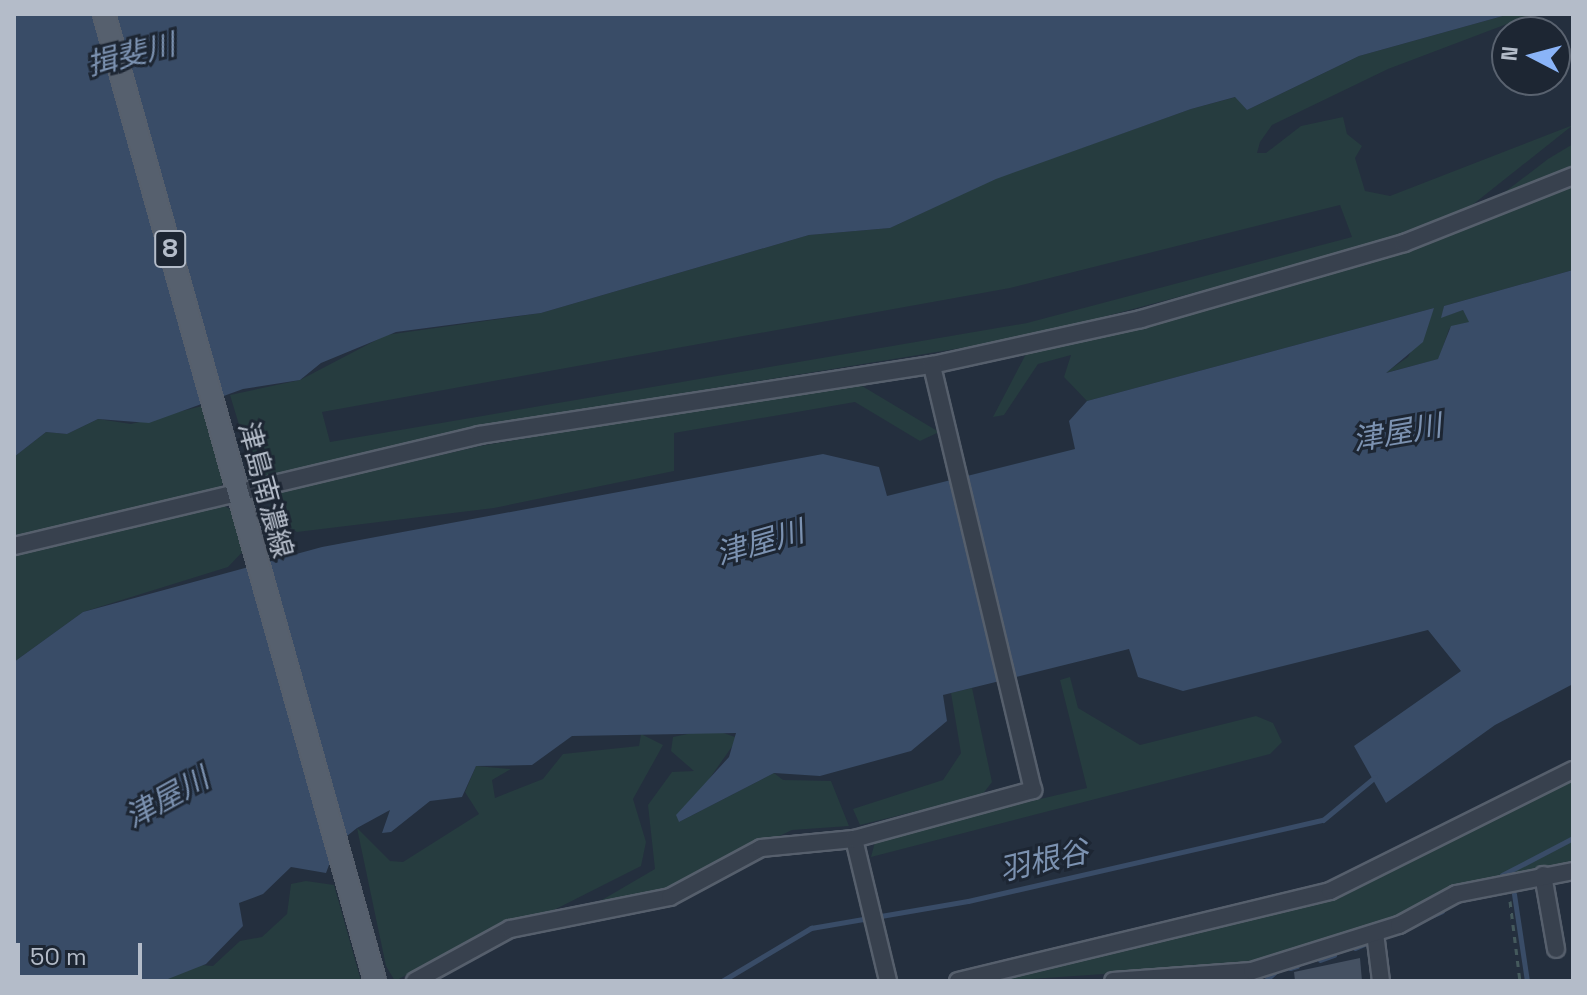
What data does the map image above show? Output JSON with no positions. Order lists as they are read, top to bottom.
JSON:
{
  "streets": {
    "main road": ["8", "津島南濃線"]
  },
  "water": ["揖斐川", "津屋川", "羽根谷"],
  "scale_bar": "50 m",
  "north": "left"
}
